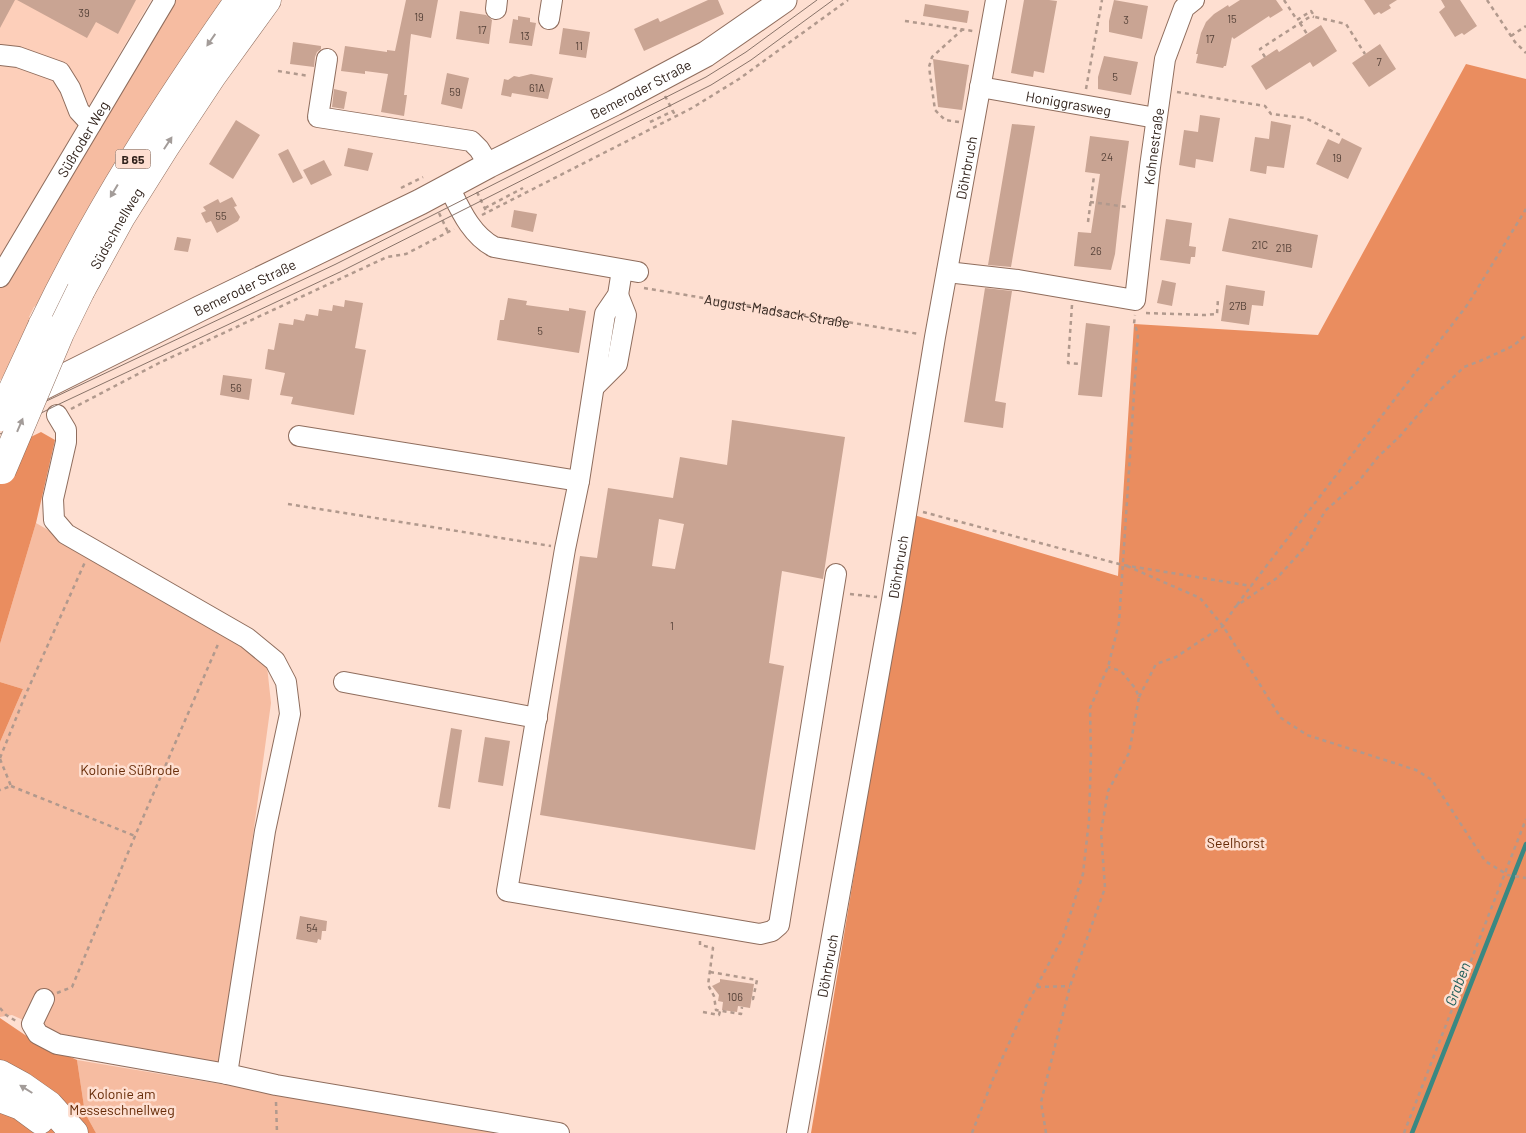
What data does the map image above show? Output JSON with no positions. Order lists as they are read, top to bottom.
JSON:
{
  "streets": {
    "highway": ["B 65", "Südschnellweg"],
    "main road": ["Bemeroder Straße"],
    "street": [
      "Honiggrasweg",
      "Süßroder Weg",
      "Kohnestraße",
      "Döhrbruch"
    ],
    "path": ["August-Madsack-Straße"]
  },
  "crossings": [
    ["Honiggrasweg", "Kohnestraße"],
    ["Honiggrasweg", "Döhrbruch"],
    ["Döhrbruch", "August-Madsack-Straße"]
  ],
  "water": ["Graben"],
  "parks": ["Kolonie Süßrode", "Seelhorst", "Kolonie am Messeschnellweg"],
  "house_numbers": [
    "39",
    "19",
    "15",
    "3",
    "17",
    "13",
    "17",
    "11",
    "7",
    "5",
    "61A",
    "59",
    "24",
    "19",
    "55",
    "21C",
    "21B",
    "26",
    "27B",
    "5",
    "56",
    "1",
    "54",
    "106"
  ]
}
